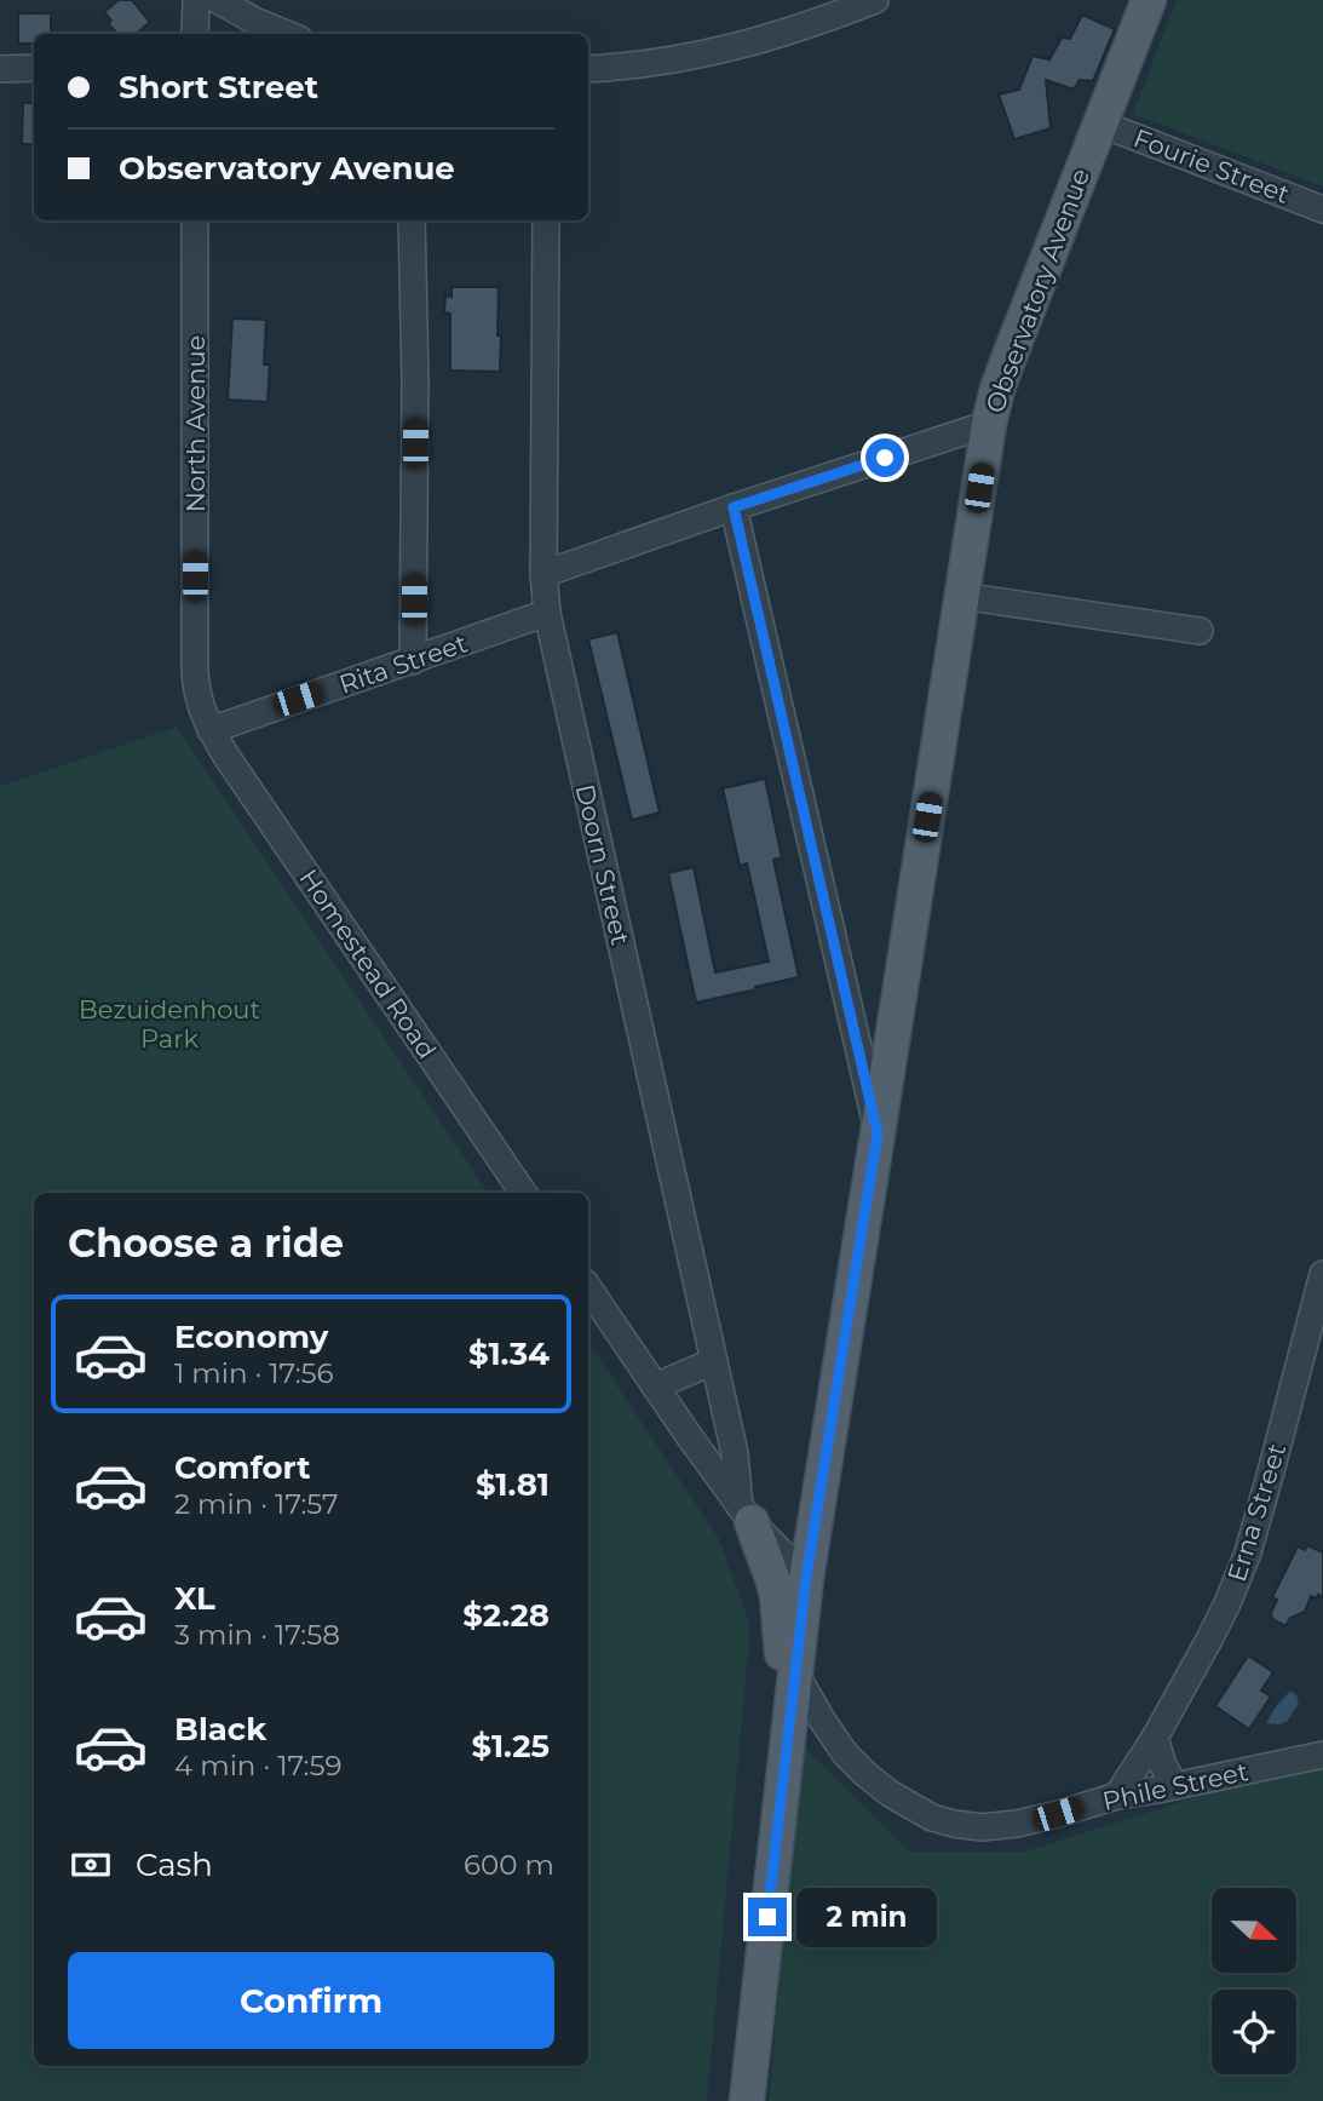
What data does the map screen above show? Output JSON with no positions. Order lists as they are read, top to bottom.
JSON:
{
  "streets": {
    "main road": ["Observatory Avenue"],
    "street": [
      "Fourie Street",
      "North Avenue",
      "Rita Street",
      "Doorn Street",
      "Homestead Road",
      "Erna Street",
      "Phile Street"
    ]
  },
  "crossings": [
    ["Fourie Street", "Observatory Avenue"],
    ["Observatory Avenue", "Phile Street"],
    ["North Avenue", "Rita Street"],
    ["North Avenue", "Homestead Road"],
    ["Rita Street", "Doorn Street"],
    ["Rita Street", "Homestead Road"],
    ["Erna Street", "Phile Street"]
  ],
  "parks": ["Bezuidenhout Park"],
  "north": "right",
  "page": {
    "banner": ["Short Street", "Observatory Avenue"],
    "heading": "Choose a ride",
    "list": [
      {
        "name": "Economy",
        "note": "1 min · 17:56",
        "value": "$1.34"
      },
      {
        "name": "Comfort",
        "note": "2 min · 17:57",
        "value": "$1.81"
      },
      {
        "name": "XL",
        "note": "3 min · 17:58",
        "value": "$2.28"
      },
      {
        "name": "Black",
        "note": "4 min · 17:59",
        "value": "$1.25"
      }
    ],
    "pay": ["Cash", "600 m"],
    "bubble": "2 min",
    "buttons": "Confirm"
  }
}
